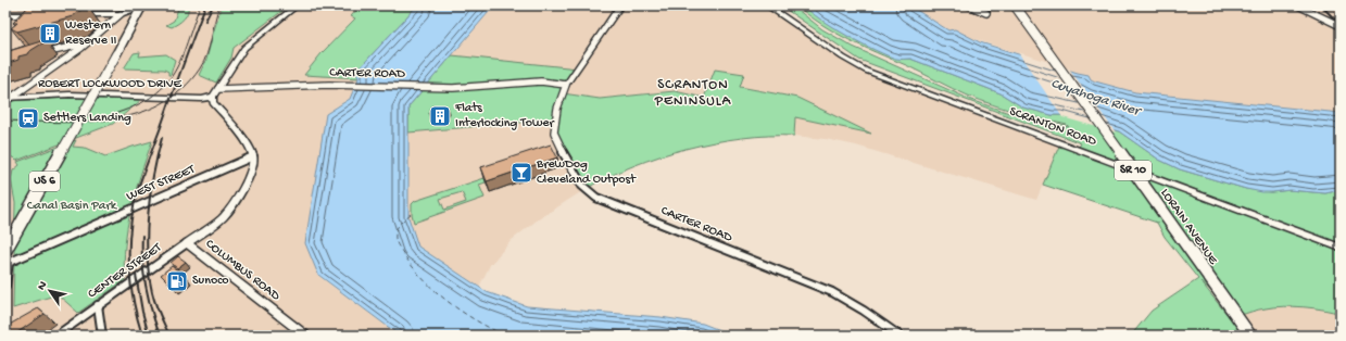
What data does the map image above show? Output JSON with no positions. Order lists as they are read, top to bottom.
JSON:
{
  "streets": {
    "main road": ["SR 10", "US 6", "LORAIN AVENUE"],
    "street": [
      "CARTER ROAD",
      "ROBERT LOCKWOOD DRIVE",
      "SCRANTON ROAD",
      "WEST STREET",
      "COLUMBUS ROAD",
      "CENTER STREET"
    ]
  },
  "crossings": [
    ["WEST STREET", "COLUMBUS ROAD"],
    ["COLUMBUS ROAD", "CENTER STREET"]
  ],
  "districts": ["SCRANTON PENINSULA"],
  "water": ["Cuyahoga River"],
  "parks": ["Canal Basin Park"],
  "places": {
    "building": ["Western Reserve II", "Flats Interlocking Tower"],
    "station": ["Settlers Landing"],
    "bar": ["BrewDog Cleveland Outpost"],
    "fuel station": ["Sunoco"]
  },
  "north": "top left"
}
